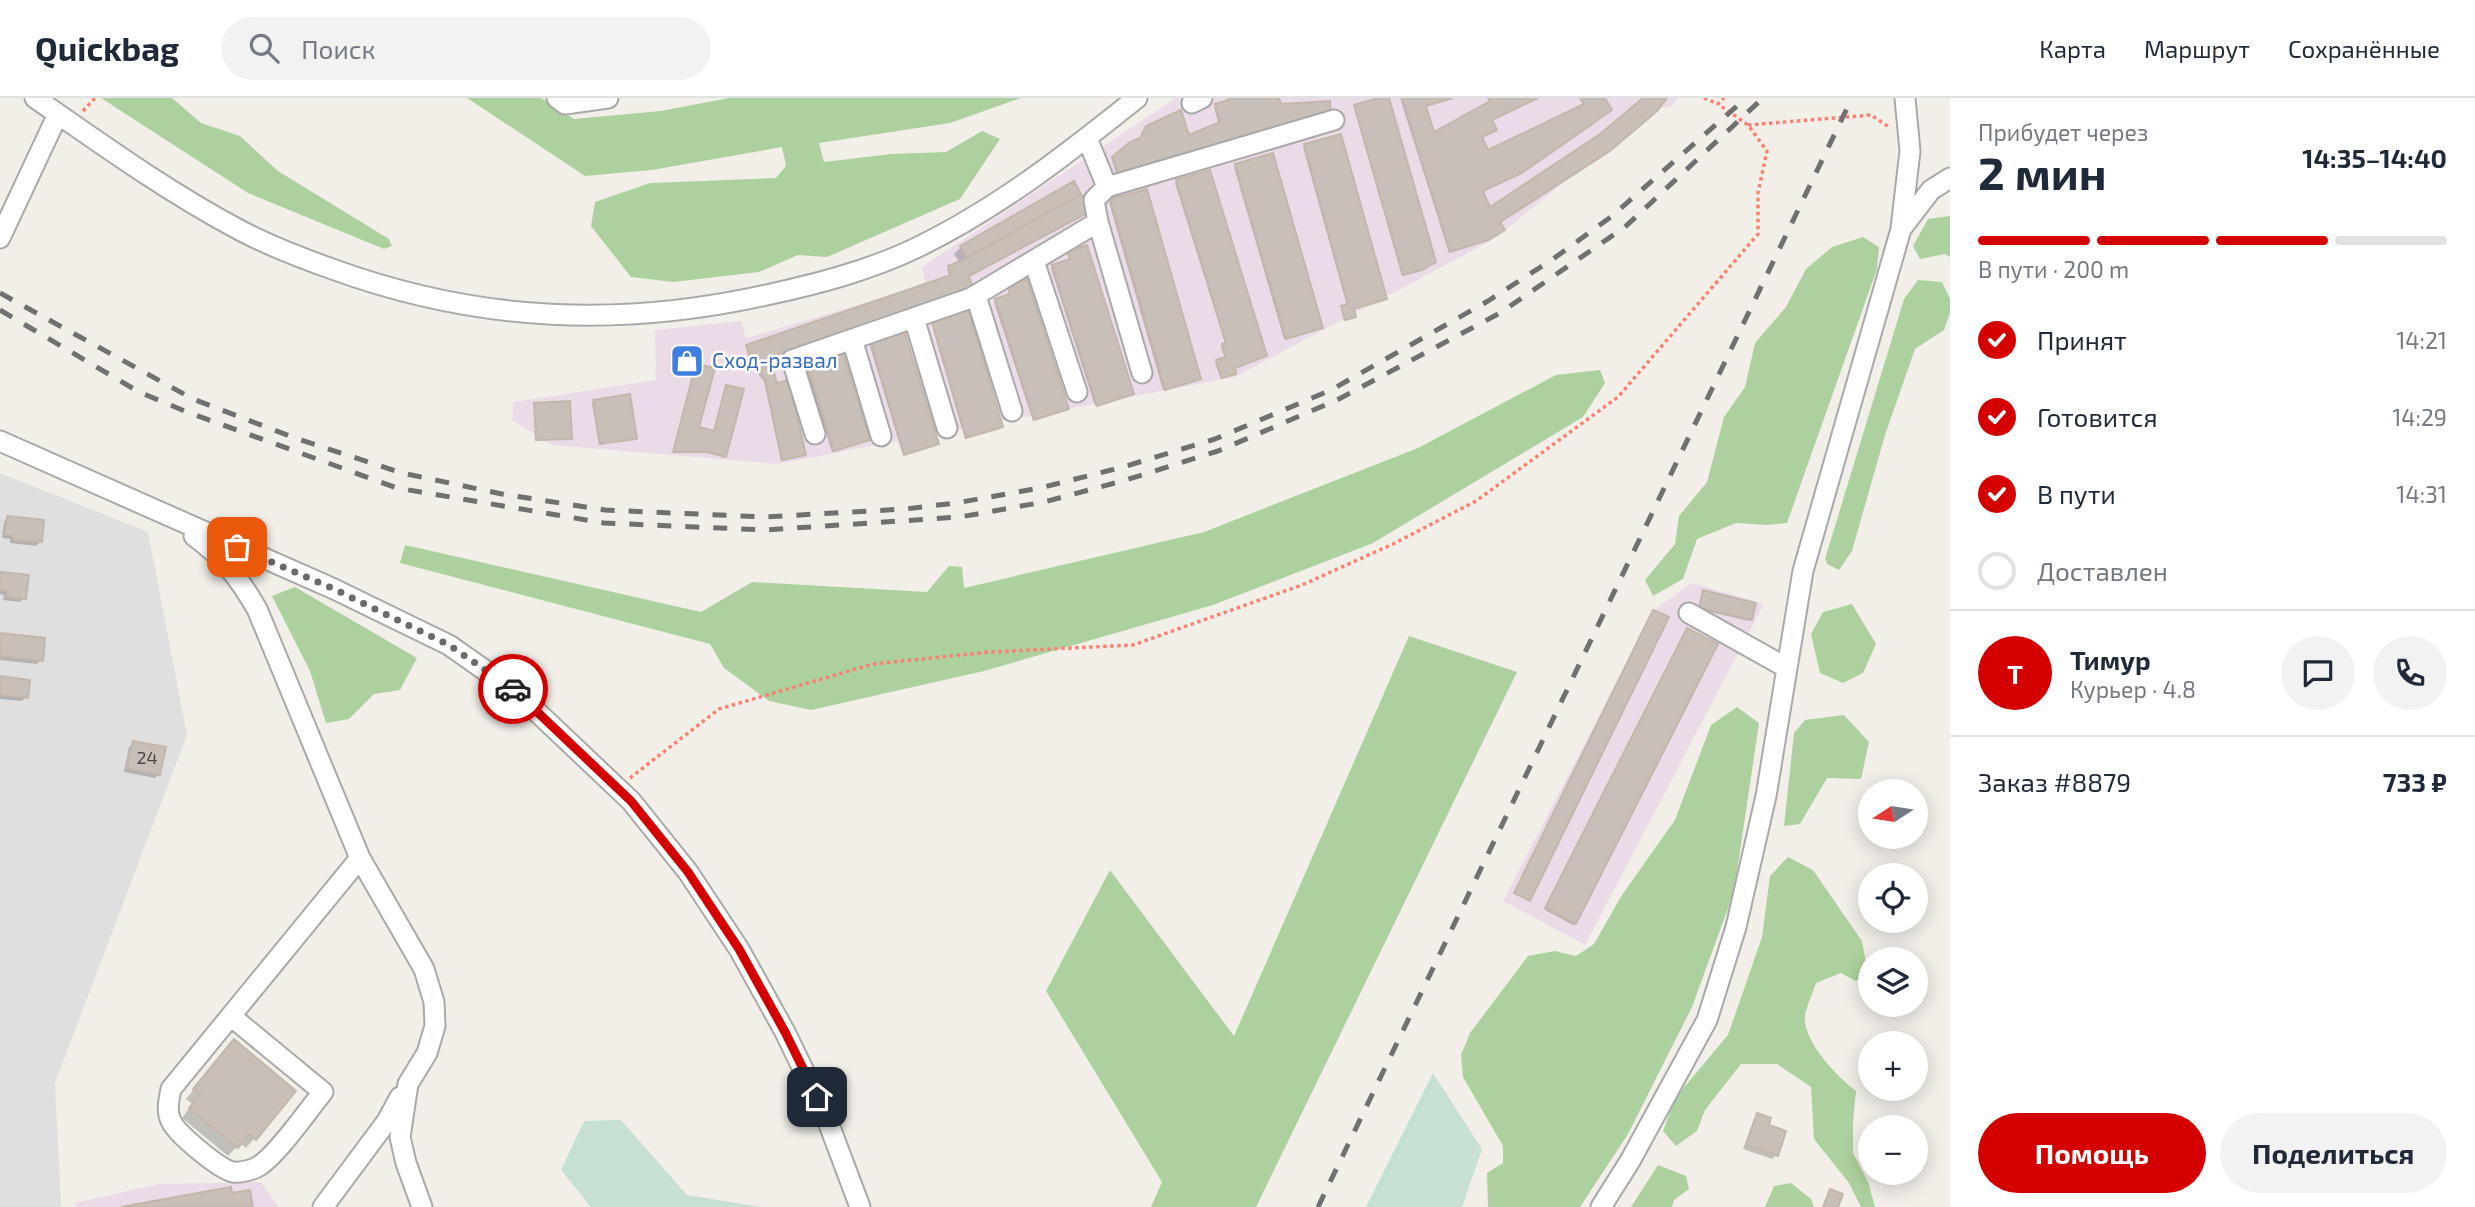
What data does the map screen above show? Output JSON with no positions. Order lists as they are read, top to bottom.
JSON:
{
  "places": {
    "shop": ["Сход-развал"]
  },
  "house_numbers": ["24"],
  "north": "left",
  "page": {
    "header": "Quickbag",
    "search": "Поиск",
    "nav": ["Карта", "Маршрут", "Сохранённые"],
    "heading": ["2 мин", "Прибудет через", "14:35–14:40"],
    "panel": [
      "Тимур",
      "Курьер · 4.8",
      "Заказ #8879",
      "733 ₽"
    ],
    "bar": "В пути · 200 m",
    "list": [
      ["Принят", "14:21"],
      ["Готовится", "14:29"],
      ["В пути", "14:31"],
      "Доставлен"
    ],
    "round": "Т",
    "map_buttons": ["+", "−"],
    "buttons": ["Помощь", "Поделиться"]
  }
}
